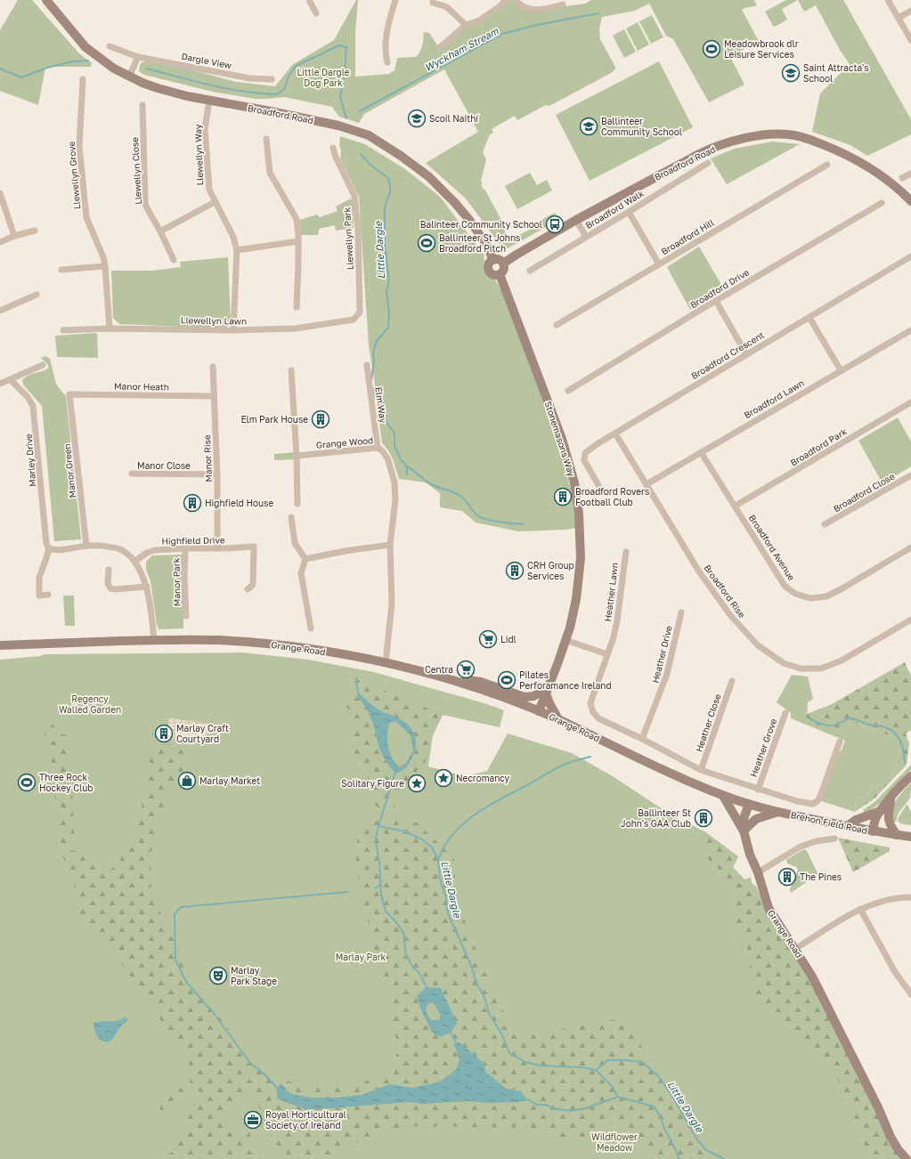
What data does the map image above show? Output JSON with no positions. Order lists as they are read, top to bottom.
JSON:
{
  "streets": {
    "street": [
      "Dargle View",
      "Broadford Road",
      "Llewellyn Way",
      "Llewellyn Close",
      "Llewellyn Grove",
      "Broadford Walk",
      "Broadford Hill",
      "Llewellyn Park",
      "Broadford Drive",
      "Llewellyn Lawn",
      "Broadford Crescent",
      "Manor Heath",
      "Broadford Lawn",
      "Elm Way",
      "Stonemasons Way",
      "Grange Wood",
      "Broadford Park",
      "Manor Rise",
      "Marley Drive",
      "Manor Close",
      "Manor Green",
      "Broadford Close",
      "Highfield Drive",
      "Broadford Avenue",
      "Manor Park",
      "Broadford Rise",
      "Heather Lawn",
      "Grange Road",
      "Heather Drive",
      "Heather Close",
      "Heather Grove",
      "Brehon Field Road"
    ]
  },
  "crossings": [
    ["Broadford Road", "Llewellyn Way"],
    ["Broadford Road", "Stonemasons Way"],
    ["Llewellyn Way", "Llewellyn Lawn"],
    ["Llewellyn Grove", "Llewellyn Lawn"],
    ["Llewellyn Park", "Llewellyn Lawn"],
    ["Broadford Crescent", "Broadford Rise"],
    ["Manor Heath", "Manor Rise"],
    ["Manor Heath", "Manor Green"],
    ["Broadford Lawn", "Broadford Avenue"],
    ["Broadford Lawn", "Broadford Rise"],
    ["Elm Way", "Grange Wood"],
    ["Stonemasons Way", "Grange Road"],
    ["Grange Wood", "Grange Road"],
    ["Broadford Park", "Broadford Avenue"],
    ["Manor Rise", "Manor Close"],
    ["Manor Rise", "Highfield Drive"],
    ["Highfield Drive", "Manor Park"],
    ["Heather Lawn", "Heather Drive"],
    ["Grange Road", "Brehon Field Road"]
  ],
  "water": ["Wyckham Stream", "Little Dargle"],
  "parks": [
    "Little Dargle Dog Park",
    "Regency Walled Garden",
    "Marlay Park",
    "Wildflower Meadow"
  ],
  "places": {
    "sports": [
      "Meadowbrook dlr Leisure Services",
      "Ballinteer St Johns Broadford Pitch",
      "Pilates Perforamance Ireland",
      "Three Rock Hockey Club"
    ],
    "school or university": ["Saint Attracta's School", "Scoil Naithí", "Ballinteer Community School"],
    "bus stop": ["Balinteer Community School"],
    "building": [
      "Elm Park House",
      "Broadford Rovers Football Club",
      "Highfield House",
      "CRH Group Services",
      "Marlay Craft Courtyard",
      "Ballinteer St John's GAA Club",
      "The Pines"
    ],
    "supermarket": ["Lidl", "Centra"],
    "place": ["Necromancy", "Solitary Figure"],
    "shop": ["Marlay Market"],
    "theatre": ["Marlay Park Stage"],
    "office": ["Royal Horticultural Society of Ireland"]
  }
}
